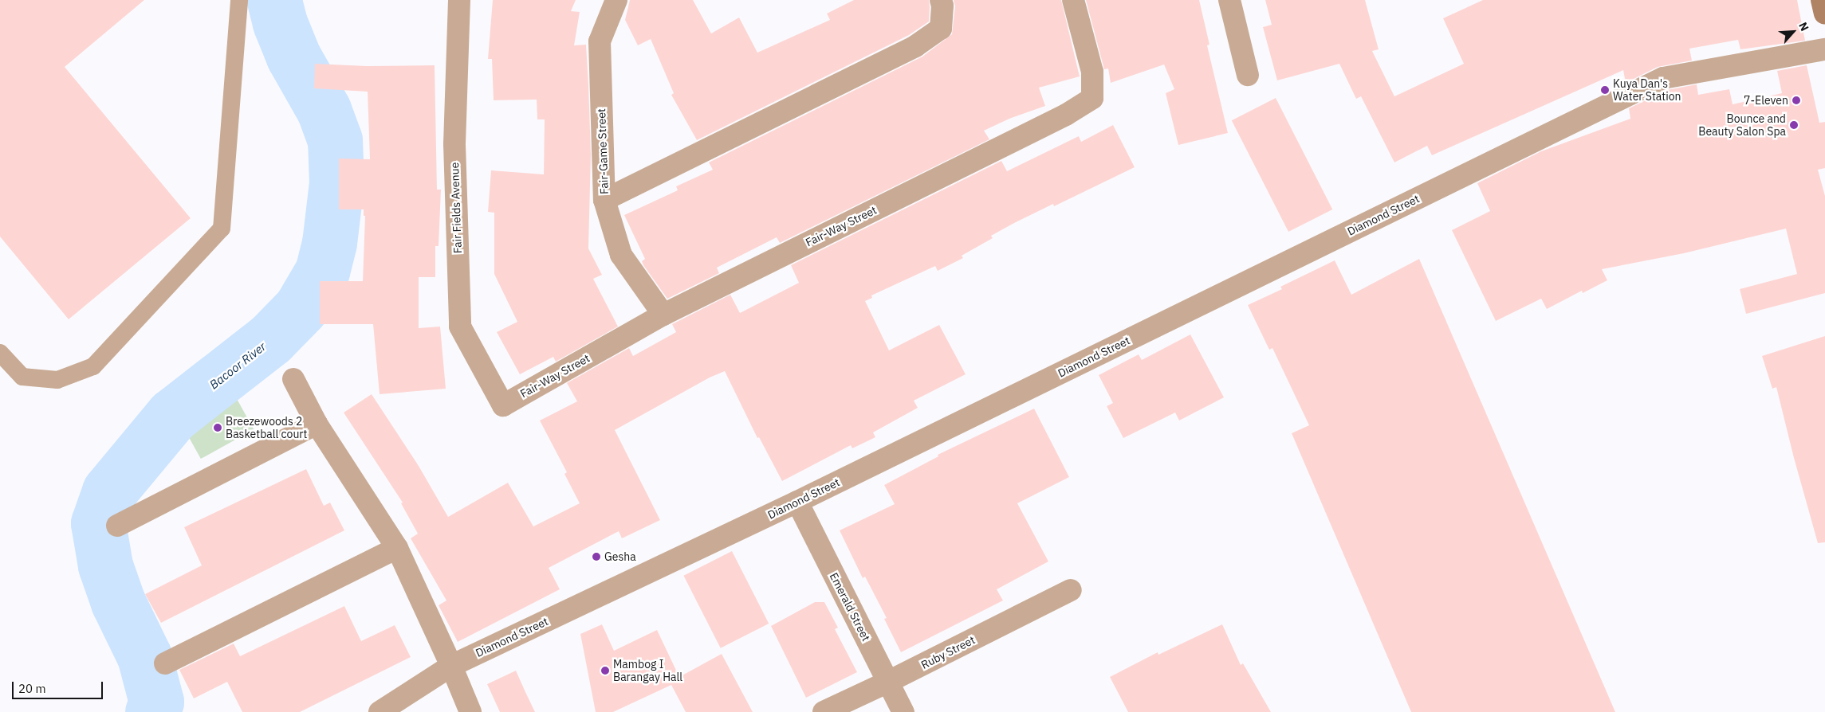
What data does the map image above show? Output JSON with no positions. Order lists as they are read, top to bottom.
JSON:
{
  "streets": {
    "street": [
      "Fair-Game Street",
      "Fair Fields Avenue",
      "Diamond Street",
      "Fair-Way Street",
      "Emerald Street",
      "Ruby Street"
    ]
  },
  "crossings": [
    ["Fair-Game Street", "Fair-Way Street"],
    ["Fair Fields Avenue", "Fair-Way Street"],
    ["Diamond Street", "Emerald Street"],
    ["Emerald Street", "Ruby Street"]
  ],
  "water": ["Bacoor River"],
  "places": [
    "Kuya Dan's Water Station",
    "7-Eleven",
    "Bounce and Beauty Salon Spa",
    "Breezewoods 2 Basketball court",
    "Gesha",
    "Mambog I Barangay Hall"
  ],
  "scale_bar": "20 m",
  "north": "top right"
}
